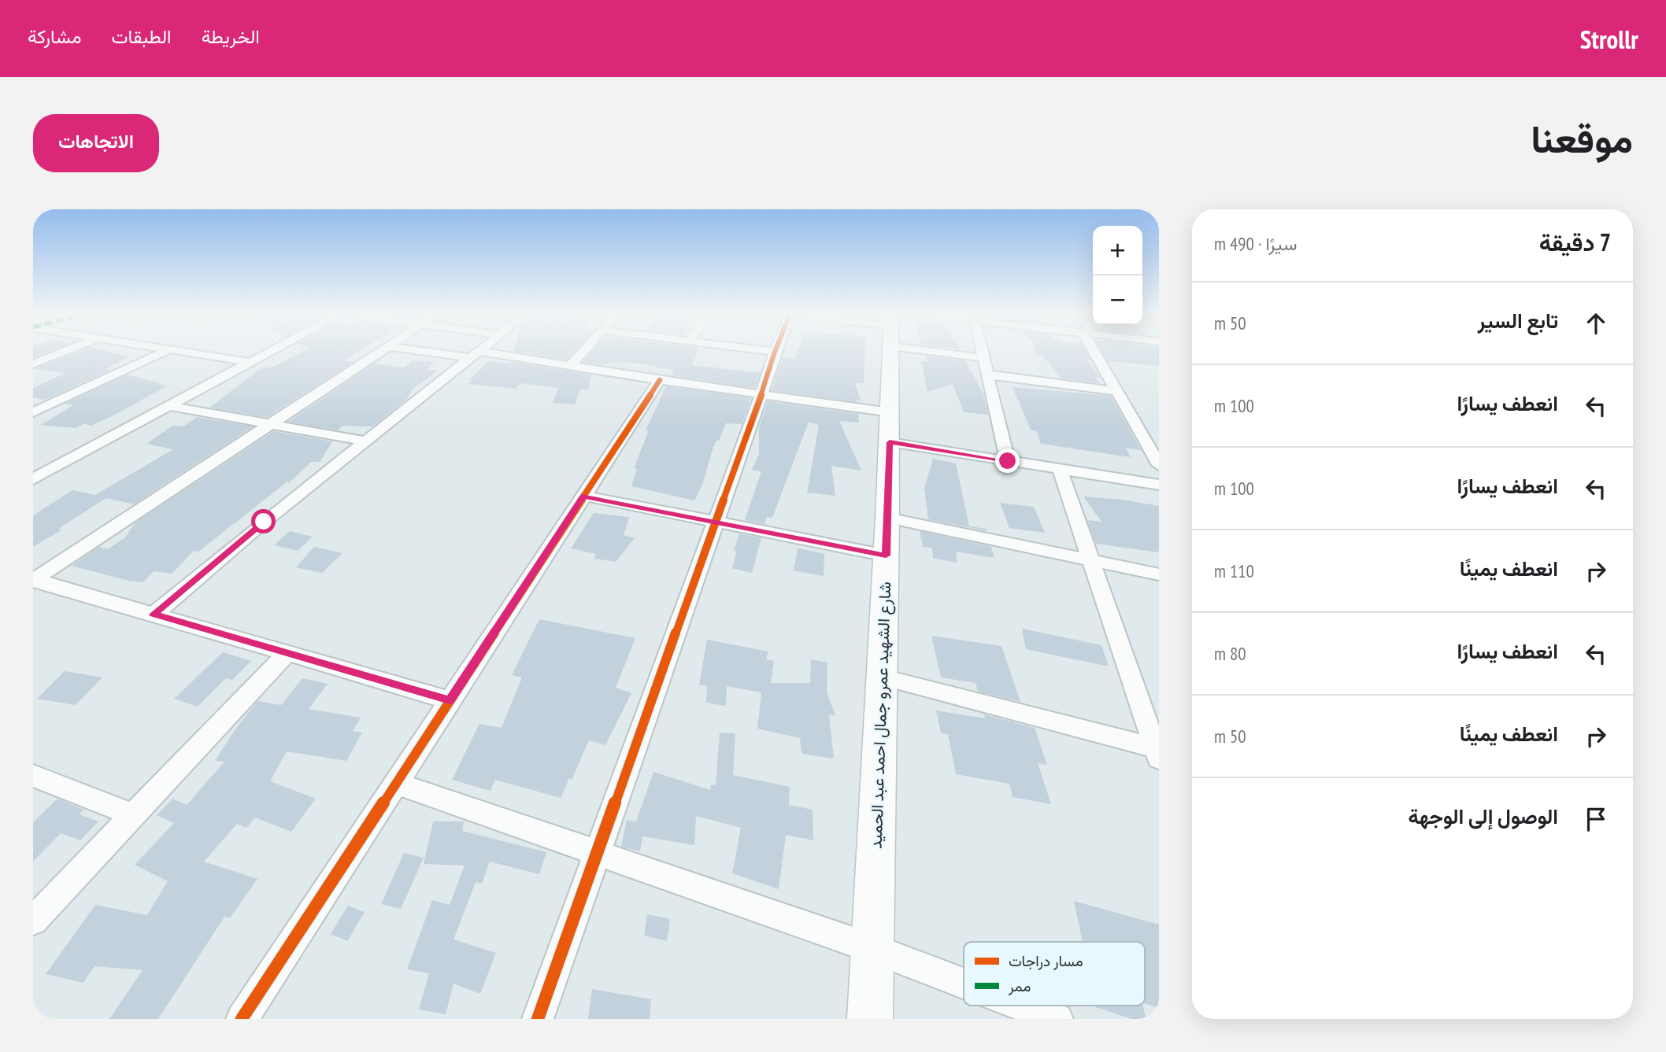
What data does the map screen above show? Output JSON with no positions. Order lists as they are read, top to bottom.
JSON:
{
  "streets": {
    "street": ["شارع الشهيد عمرو جمال احمد عبد الحميد"]
  },
  "legend": ["مسار دراجات", "ممر"],
  "page": {
    "header": "Strollr",
    "nav": ["الخريطة", "الطبقات", "مشاركة"],
    "title": "موقعنا",
    "buttons": "الاتجاهات",
    "heading": ["7 دقيقة", "سيرًا · 490 m"],
    "map_buttons": ["+", "−"],
    "list": [
      ["تابع السير", "50 m"],
      ["انعطف يسارًا", "100 m"],
      ["انعطف يسارًا", "100 m"],
      ["انعطف يمينًا", "110 m"],
      ["انعطف يسارًا", "80 m"],
      ["انعطف يمينًا", "50 m"],
      "الوصول إلى الوجهة"
    ]
  }
}
